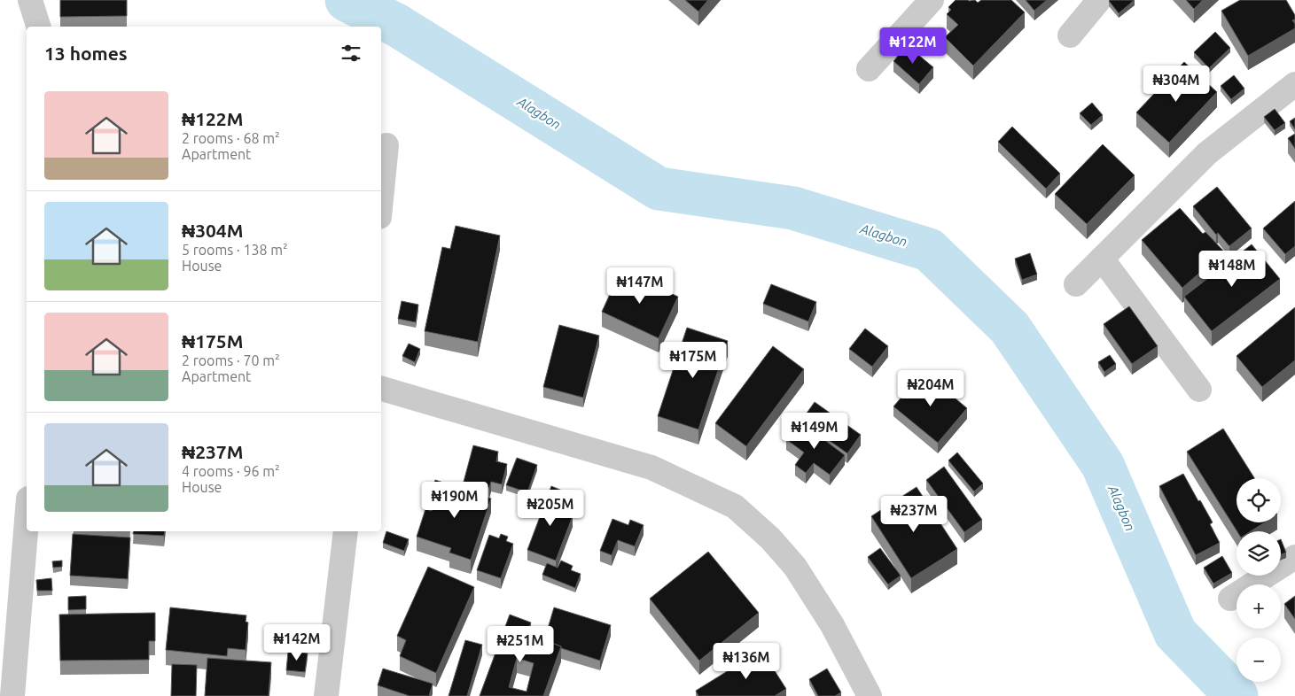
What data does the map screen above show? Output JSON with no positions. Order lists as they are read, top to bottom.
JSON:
{
  "water": ["Alagbon"],
  "page": {
    "heading": "13 homes",
    "price": [
      "₦122M",
      "₦304M",
      "₦148M",
      "₦147M",
      "₦175M",
      "₦204M",
      "₦149M",
      "₦190M",
      "₦205M",
      "₦237M",
      "₦142M",
      "₦251M",
      "₦136M"
    ],
    "list": [
      {
        "name": "₦122M",
        "note": "2 rooms · 68 m² · Apartment"
      },
      {
        "name": "₦304M",
        "note": "5 rooms · 138 m² · House"
      },
      {
        "name": "₦175M",
        "note": "2 rooms · 70 m² · Apartment"
      },
      {
        "name": "₦237M",
        "note": "4 rooms · 96 m² · House"
      }
    ],
    "map_buttons": ["+", "−"]
  }
}
